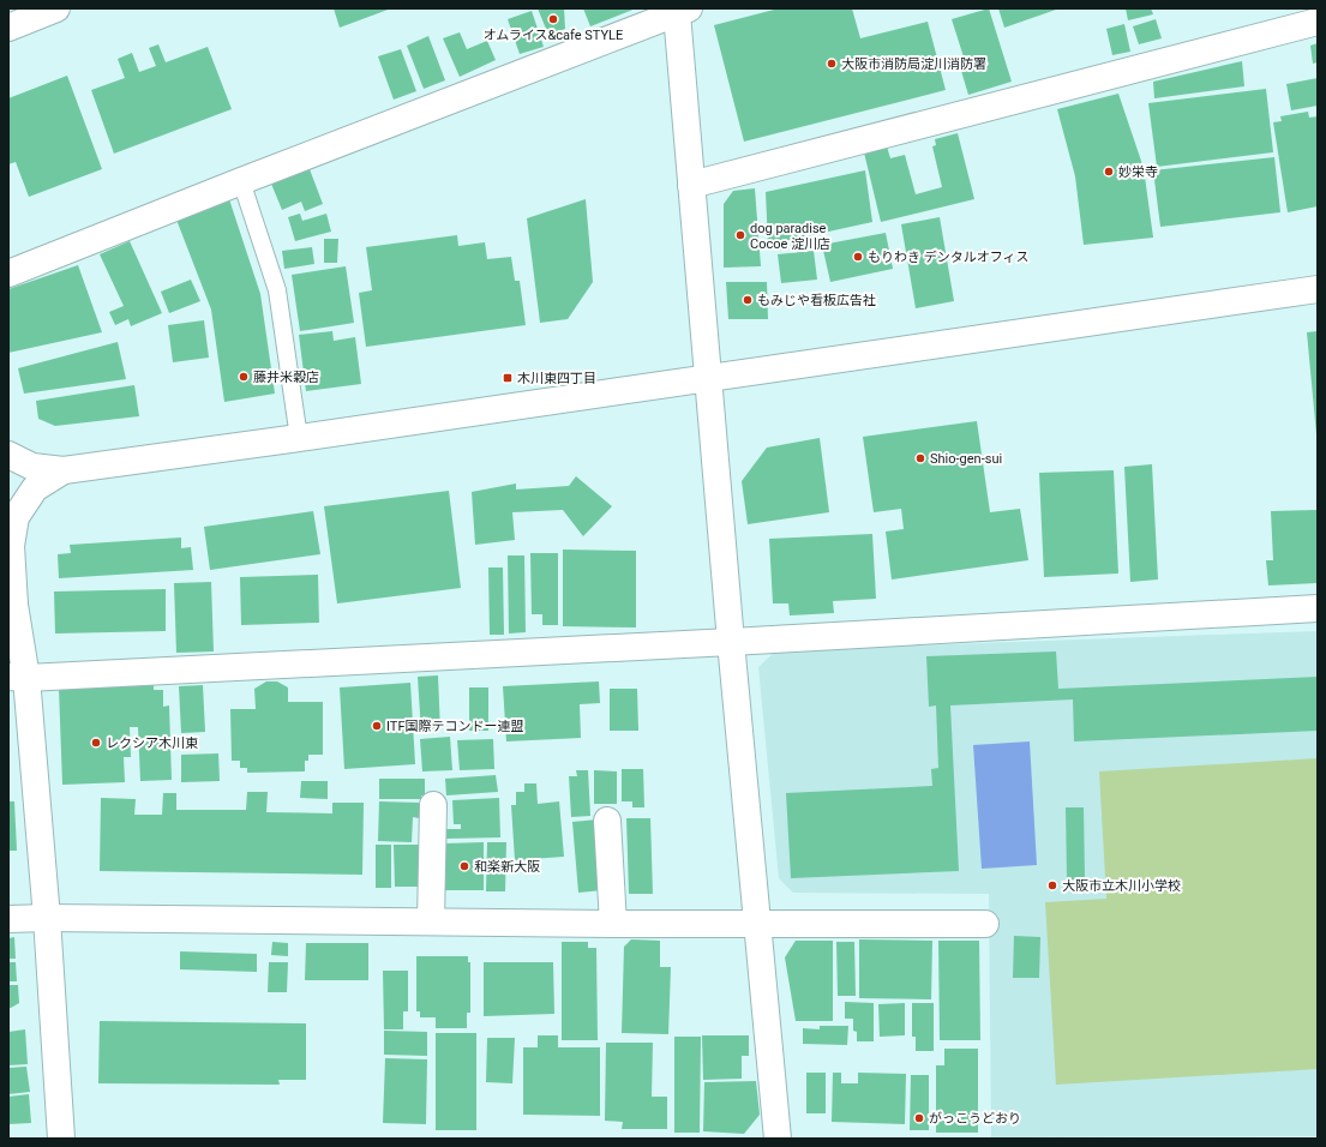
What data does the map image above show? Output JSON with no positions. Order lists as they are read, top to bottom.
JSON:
{
  "places": {
    "other": [
      "オムライス&cafe STYLE",
      "大阪市消防局淀川消防署",
      "妙栄寺",
      "dog paradise Cocoe 淀川店",
      "もりわき デンタルオフィス",
      "もみじや看板広告社",
      "藤井米穀店",
      "Shio-gen-sui",
      "ITF国際テコンドー連盟",
      "レクシア木川東",
      "和楽新大阪",
      "大阪市立木川小学校",
      "がっこうどおり"
    ],
    "transit": ["木川東四丁目"]
  }
}
